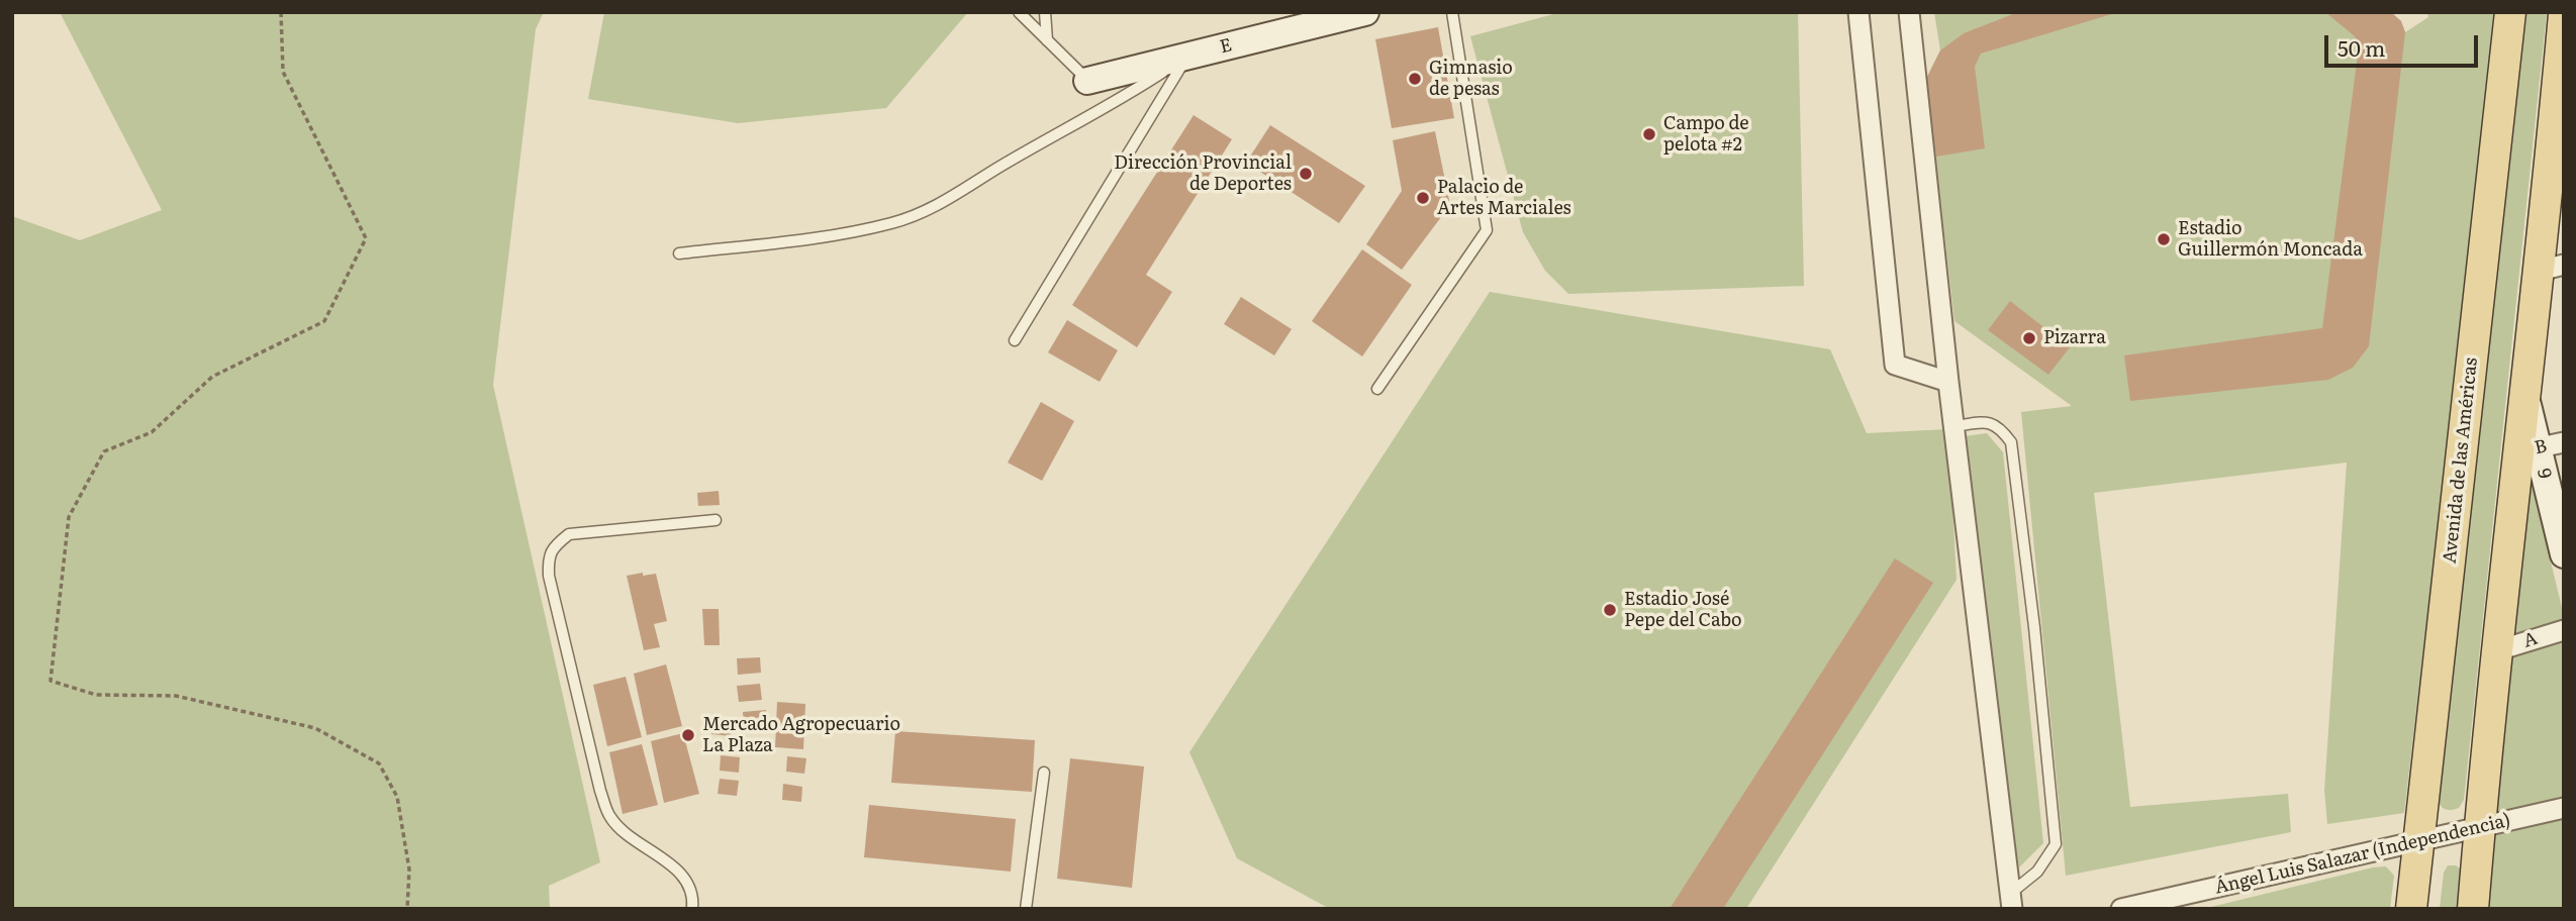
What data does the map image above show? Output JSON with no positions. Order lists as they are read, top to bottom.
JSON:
{
  "streets": {
    "main road": ["Avenida de las Américas"],
    "street": [
      "E",
      "B",
      "9",
      "A",
      "Ángel Luis Salazar (Independencia)"
    ]
  },
  "crossings": [
    ["B", "9"],
    ["Avenida de las Américas", "Ángel Luis Salazar (Independencia)"]
  ],
  "places": [
    "Gimnasio de pesas",
    "Campo de pelota #2",
    "Dirección Provincial de Deportes",
    "Palacio de Artes Marciales",
    "Estadio Guillermón Moncada",
    "Pizarra",
    "Estadio José Pepe del Cabo",
    "Mercado Agropecuario La Plaza"
  ],
  "scale_bar": "50 m"
}
